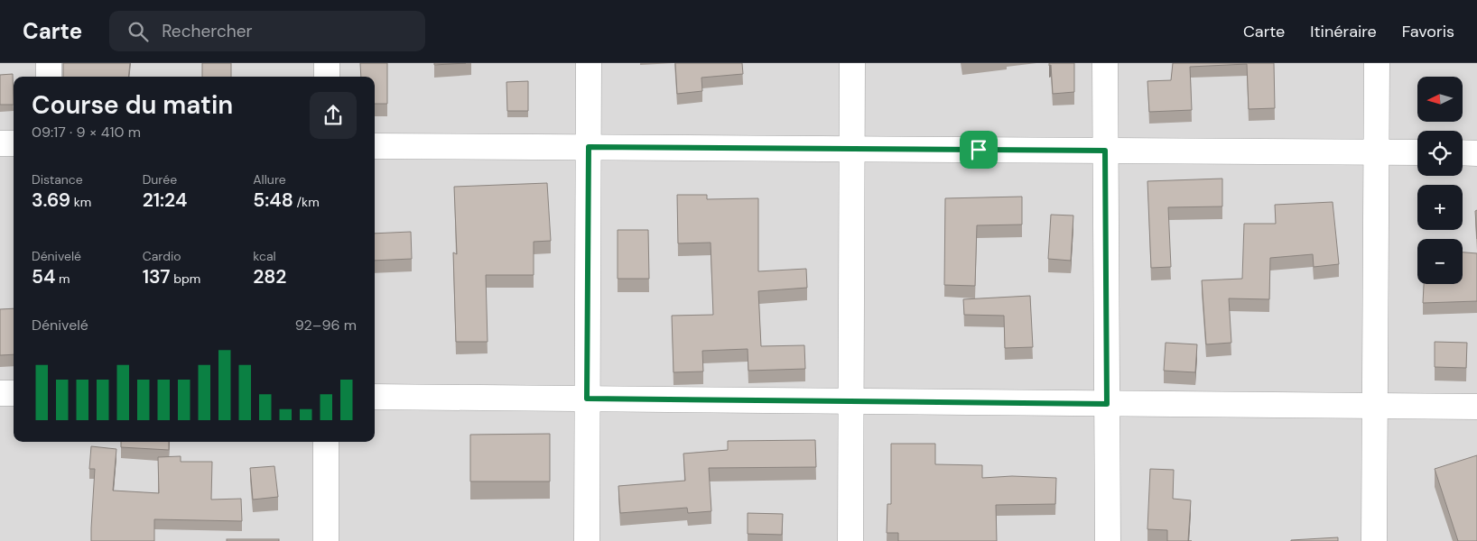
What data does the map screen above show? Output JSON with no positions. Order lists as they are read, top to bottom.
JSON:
{
  "north": "left",
  "page": {
    "header": "Carte",
    "search": "Rechercher",
    "nav": ["Carte", "Itinéraire", "Favoris"],
    "map_buttons": ["+", "−"],
    "heading": ["Course du matin", "09:17 · 9 × 410 m"],
    "stats": [
      ["Distance", "3.69 km"],
      ["Durée", "21:24"],
      ["Allure", "5:48 /km"],
      ["Dénivelé", "54 m"],
      ["Cardio", "137 bpm"],
      ["kcal", "282"]
    ],
    "chart": ["Dénivelé", "92–96 m"]
  }
}
